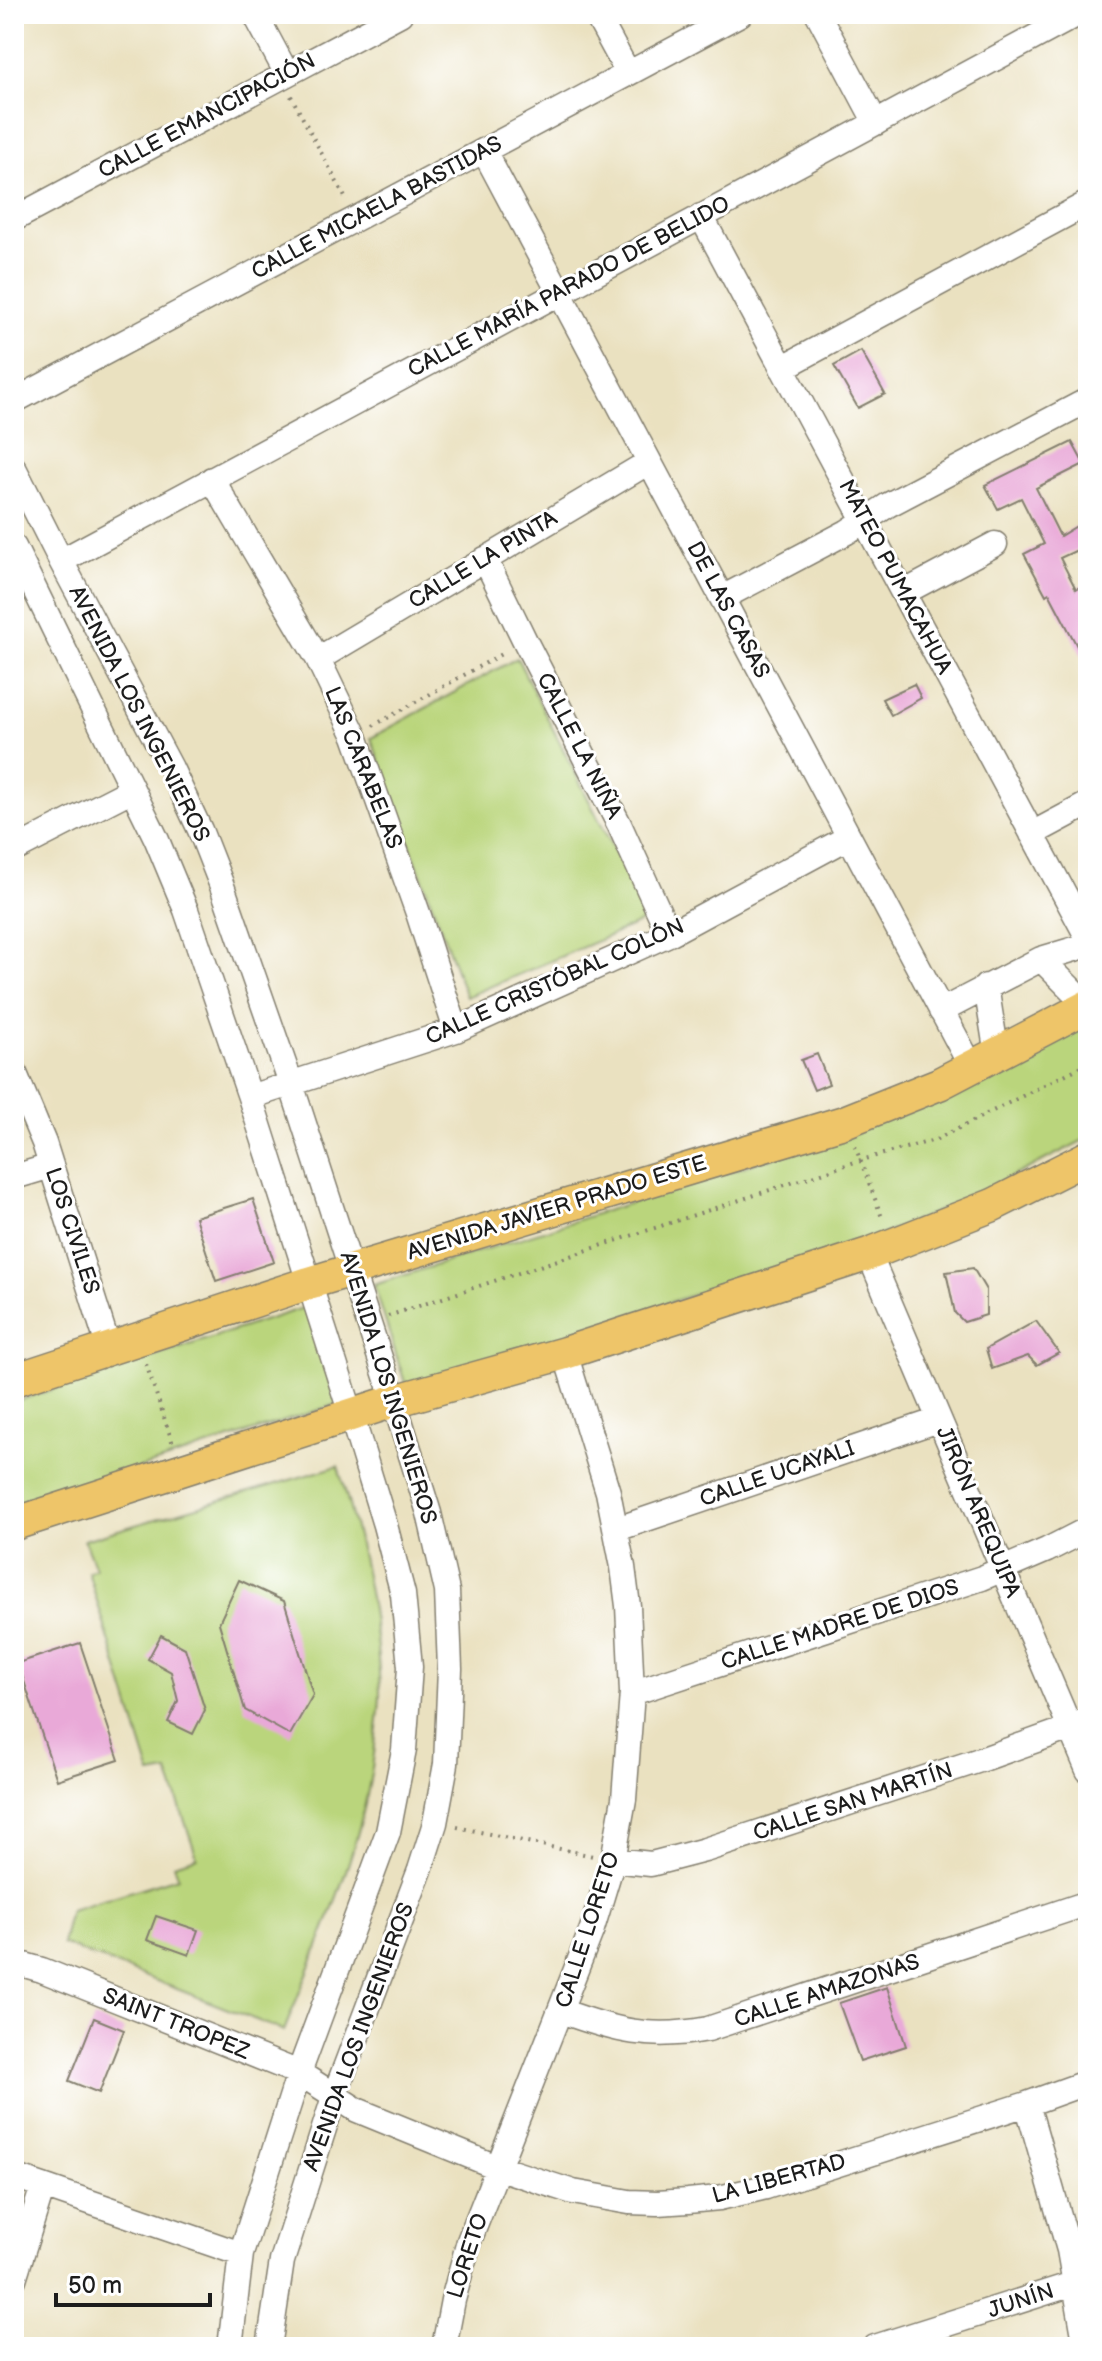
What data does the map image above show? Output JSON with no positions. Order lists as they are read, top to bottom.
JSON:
{
  "streets": {
    "main road": ["AVENIDA JAVIER PRADO ESTE"],
    "street": [
      "CALLE EMANCIPACIÓN",
      "CALLE MICAELA BASTIDAS",
      "CALLE MARÍA PARADO DE BELIDO",
      "CALLE LA PINTA",
      "MATEO PUMACAHUA",
      "DE LAS CASAS",
      "AVENIDA LOS INGENIEROS",
      "CALLE LA NIÑA",
      "LAS CARABELAS",
      "CALLE CRISTÓBAL COLÓN",
      "LOS CIVILES",
      "CALLE UCAYALI",
      "JIRÓN AREQUIPA",
      "CALLE MADRE DE DIOS",
      "CALLE SAN MARTÍN",
      "CALLE LORETO",
      "CALLE AMAZONAS",
      "SAINT TROPEZ",
      "LA LIBERTAD",
      "LORETO",
      "JUNÍN"
    ]
  },
  "crossings": [
    ["CALLE MICAELA BASTIDAS", "DE LAS CASAS"],
    ["CALLE MARÍA PARADO DE BELIDO", "MATEO PUMACAHUA"],
    ["CALLE MARÍA PARADO DE BELIDO", "DE LAS CASAS"],
    ["CALLE MARÍA PARADO DE BELIDO", "AVENIDA LOS INGENIEROS"],
    ["CALLE MARÍA PARADO DE BELIDO", "LAS CARABELAS"],
    ["CALLE LA PINTA", "DE LAS CASAS"],
    ["CALLE LA PINTA", "CALLE LA NIÑA"],
    ["CALLE LA PINTA", "LAS CARABELAS"],
    ["DE LAS CASAS", "CALLE CRISTÓBAL COLÓN"],
    ["DE LAS CASAS", "AVENIDA JAVIER PRADO ESTE"],
    ["AVENIDA LOS INGENIEROS", "CALLE CRISTÓBAL COLÓN"],
    ["AVENIDA LOS INGENIEROS", "AVENIDA JAVIER PRADO ESTE"],
    ["AVENIDA LOS INGENIEROS", "SAINT TROPEZ"],
    ["AVENIDA LOS INGENIEROS", "LA LIBERTAD"],
    ["CALLE LA NIÑA", "CALLE CRISTÓBAL COLÓN"],
    ["LAS CARABELAS", "CALLE CRISTÓBAL COLÓN"],
    ["AVENIDA JAVIER PRADO ESTE", "LOS CIVILES"],
    ["CALLE UCAYALI", "JIRÓN AREQUIPA"],
    ["CALLE UCAYALI", "CALLE LORETO"],
    ["JIRÓN AREQUIPA", "CALLE MADRE DE DIOS"],
    ["JIRÓN AREQUIPA", "CALLE SAN MARTÍN"],
    ["CALLE MADRE DE DIOS", "CALLE LORETO"],
    ["CALLE SAN MARTÍN", "CALLE LORETO"],
    ["CALLE LORETO", "CALLE AMAZONAS"],
    ["CALLE LORETO", "LA LIBERTAD"],
    ["CALLE LORETO", "LORETO"],
    ["SAINT TROPEZ", "LA LIBERTAD"],
    ["LA LIBERTAD", "LORETO"]
  ],
  "scale_bar": "50 m"
}
